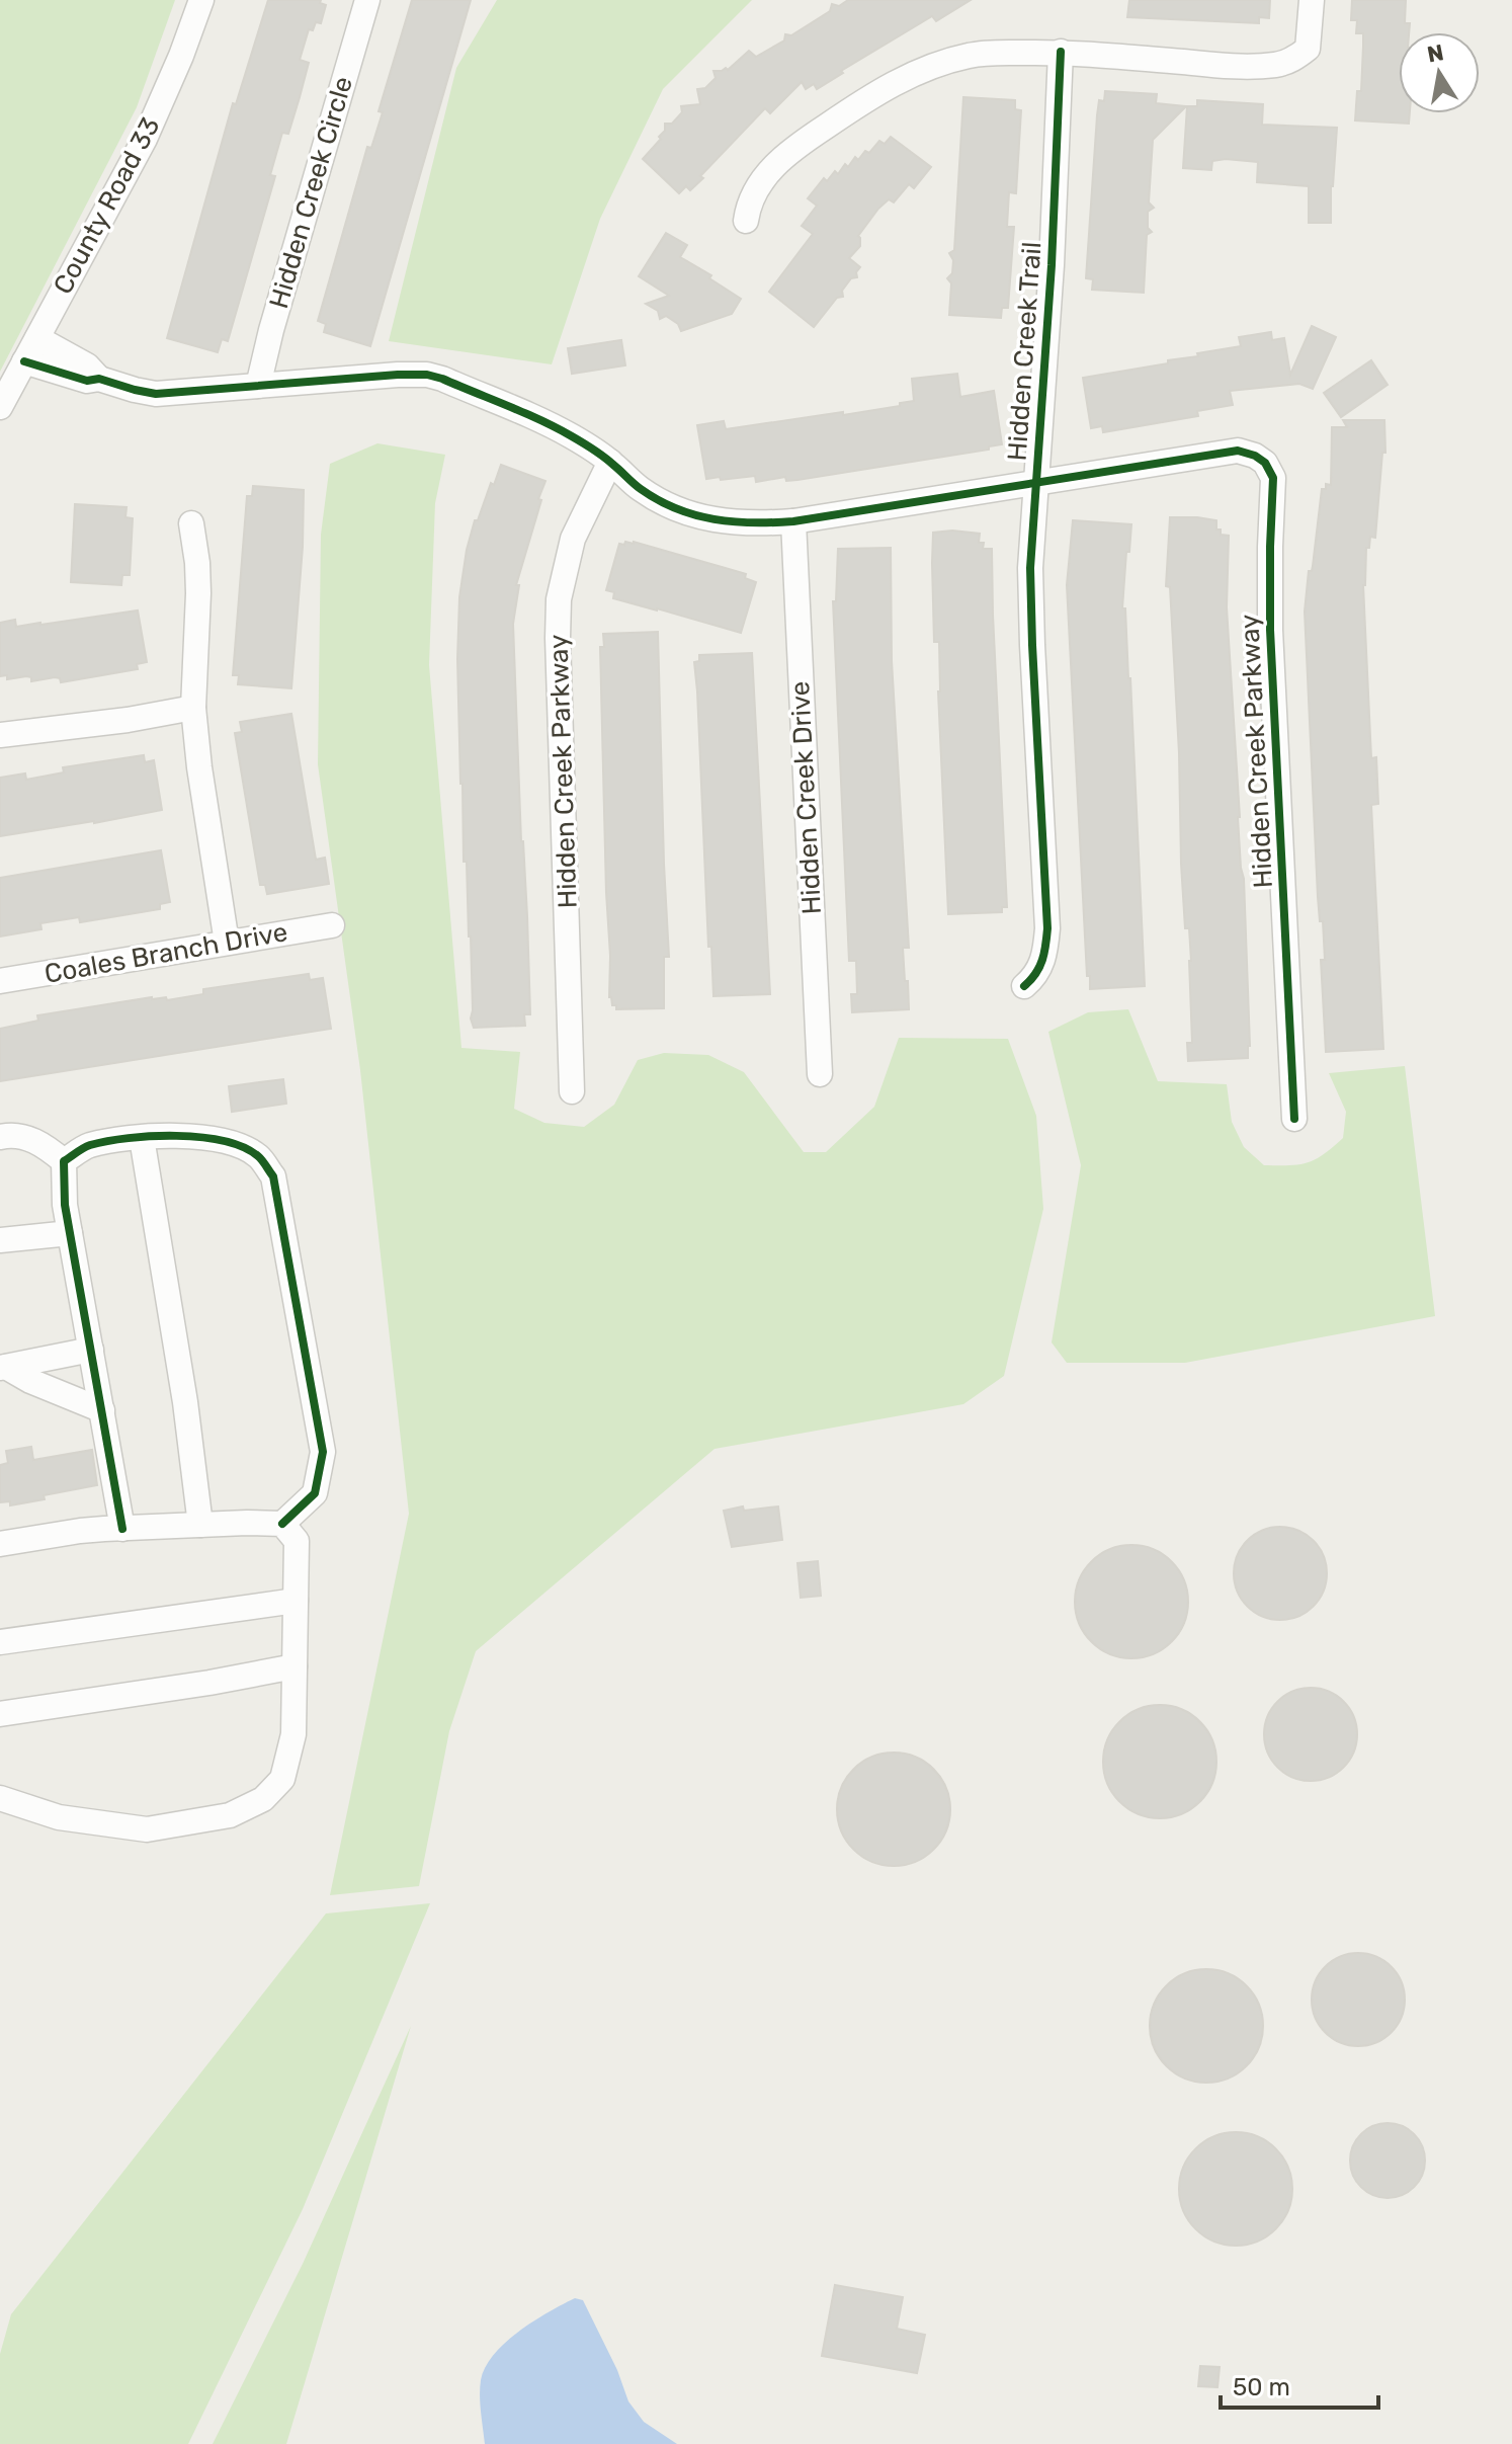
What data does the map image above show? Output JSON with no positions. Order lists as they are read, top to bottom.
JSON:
{
  "streets": {
    "street": [
      "Hidden Creek Circle",
      "County Road 33",
      "Hidden Creek Trail",
      "Hidden Creek Parkway",
      "Hidden Creek Drive",
      "Coales Branch Drive"
    ]
  },
  "crossings": [
    ["Hidden Creek Circle", "Hidden Creek Parkway"],
    ["County Road 33", "Hidden Creek Parkway"],
    ["Hidden Creek Trail", "Hidden Creek Parkway"],
    ["Hidden Creek Parkway", "Hidden Creek Drive"]
  ],
  "scale_bar": "50 m",
  "north": "top"
}
